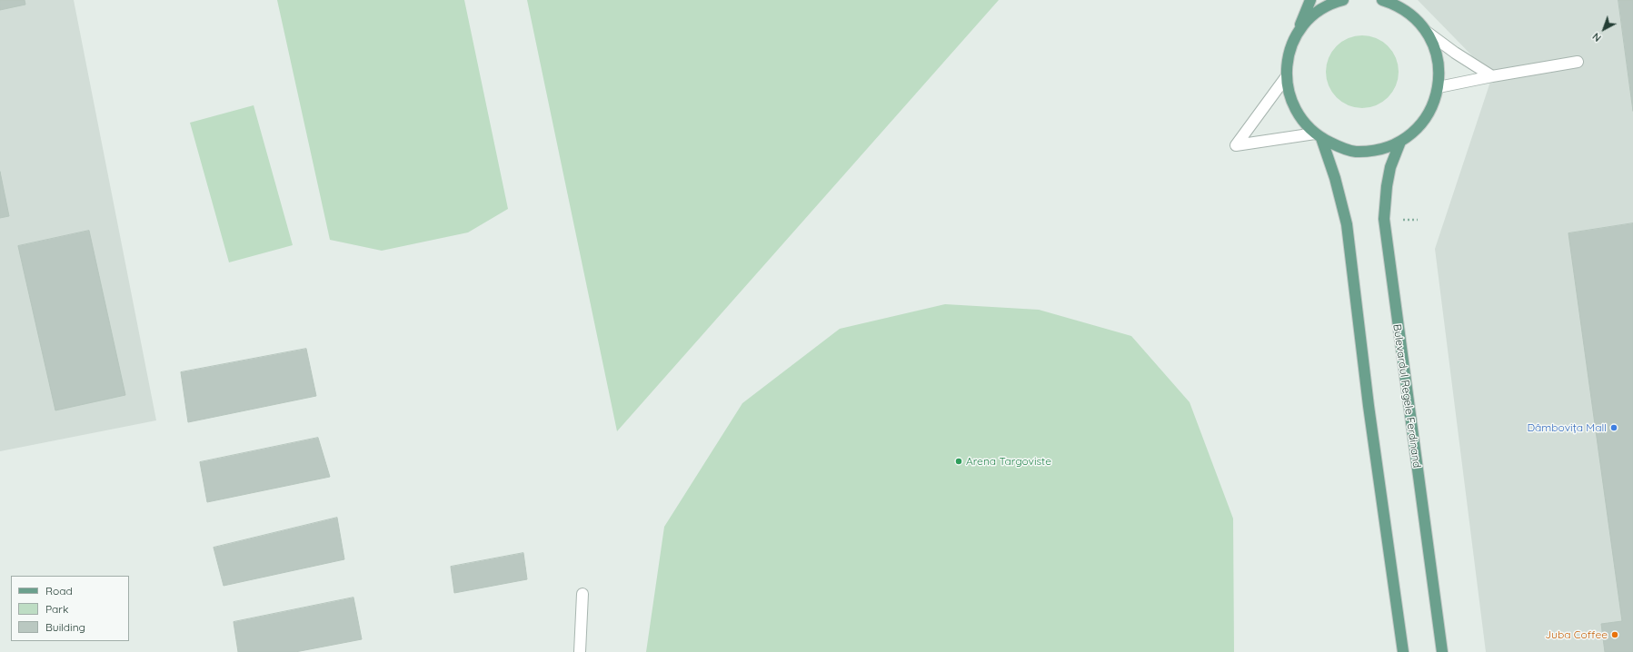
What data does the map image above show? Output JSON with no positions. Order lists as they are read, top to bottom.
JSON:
{
  "streets": {
    "main road": ["Bulevardul Regele Ferdinand"]
  },
  "places": ["Dâmbovița Mall", "Arena Targoviste", "Juba Coffee"],
  "legend": ["Road", "Park", "Building"],
  "north": "bottom left"
}
